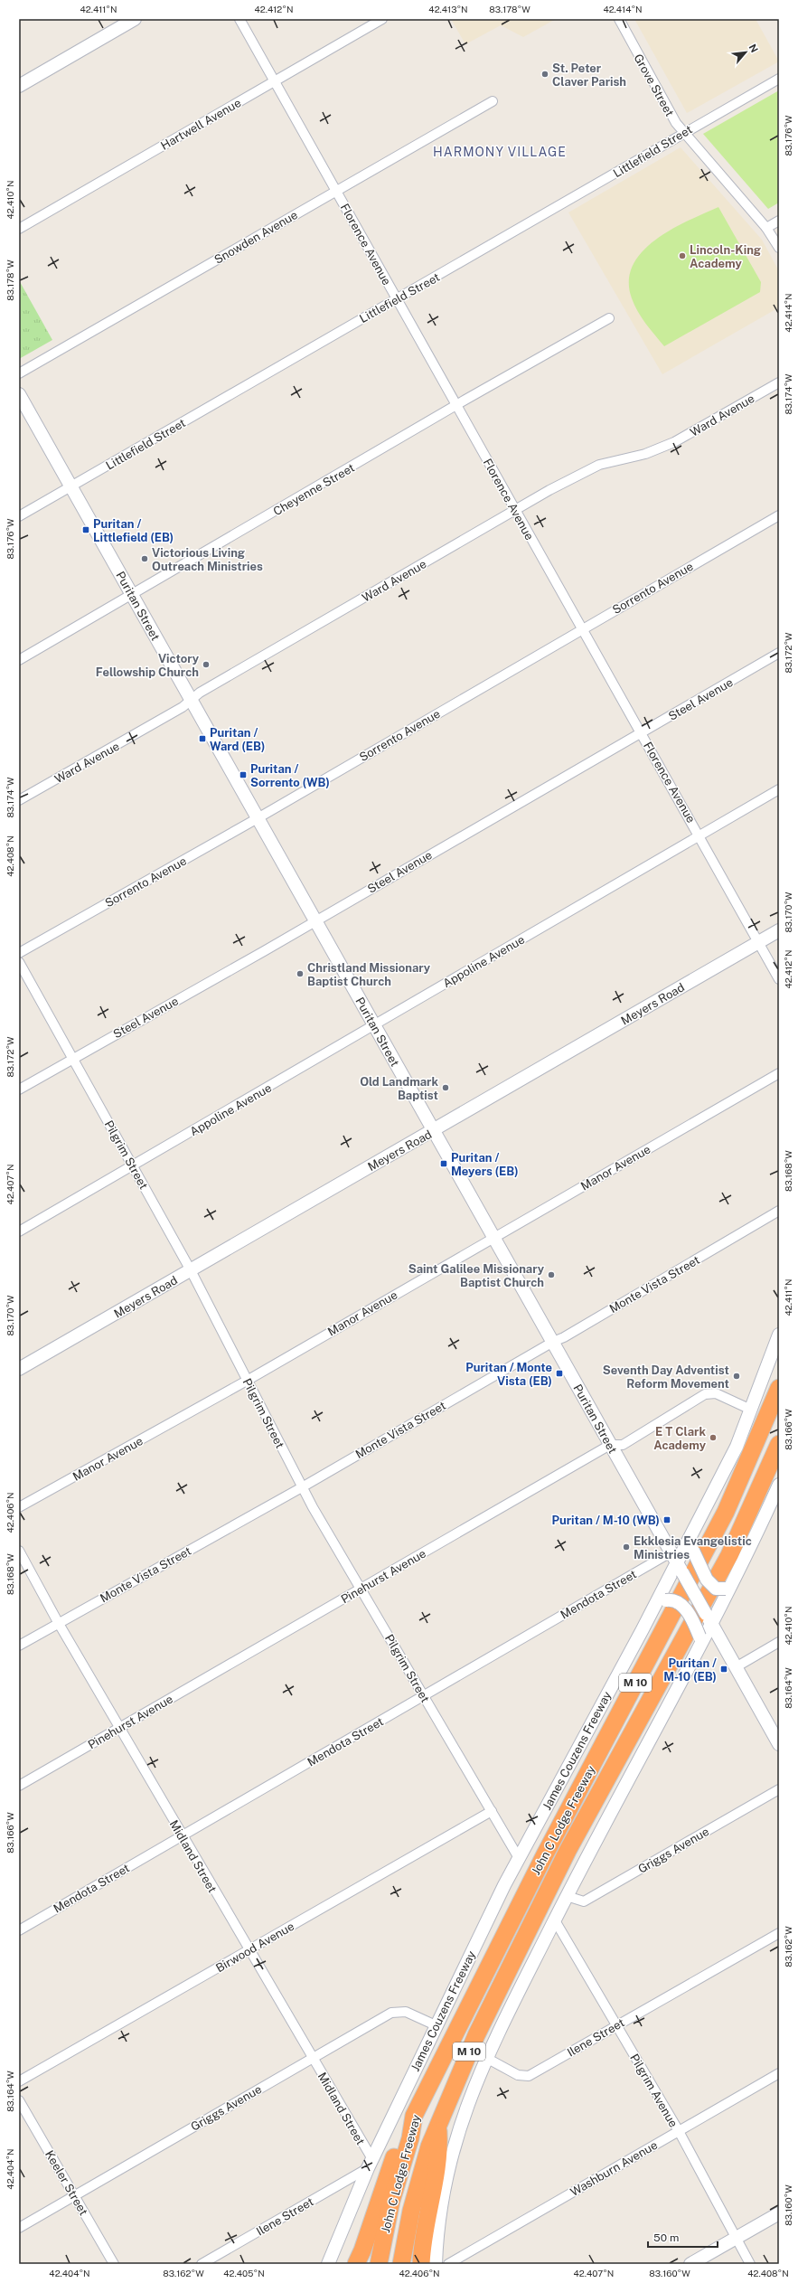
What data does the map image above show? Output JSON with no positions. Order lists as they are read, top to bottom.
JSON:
{
  "streets": {
    "highway": ["M 10", "John C Lodge Freeway"],
    "street": [
      "Grove Street",
      "Hartwell Avenue",
      "Littlefield Street",
      "Snowden Avenue",
      "Florence Avenue",
      "Ward Avenue",
      "Cheyenne Street",
      "Sorrento Avenue",
      "Puritan Street",
      "Steel Avenue",
      "Appoline Avenue",
      "Meyers Road",
      "Pilgrim Street",
      "Manor Avenue",
      "Monte Vista Street",
      "Pinehurst Avenue",
      "Mendota Street",
      "James Couzens Freeway",
      "Griggs Avenue",
      "Midland Street",
      "Birwood Avenue",
      "Ilene Street",
      "Pilgrim Avenue",
      "Washburn Avenue",
      "Keeler Street"
    ]
  },
  "crossings": [
    ["Grove Street", "Littlefield Street"],
    ["Hartwell Avenue", "Florence Avenue"],
    ["Littlefield Street", "Florence Avenue"],
    ["Littlefield Street", "Puritan Street"],
    ["Snowden Avenue", "Florence Avenue"],
    ["Florence Avenue", "Ward Avenue"],
    ["Florence Avenue", "Cheyenne Street"],
    ["Florence Avenue", "Sorrento Avenue"],
    ["Florence Avenue", "Steel Avenue"],
    ["Florence Avenue", "Appoline Avenue"],
    ["Florence Avenue", "Meyers Road"],
    ["Ward Avenue", "Puritan Street"],
    ["Cheyenne Street", "Puritan Street"],
    ["Sorrento Avenue", "Puritan Street"],
    ["Puritan Street", "Steel Avenue"],
    ["Puritan Street", "Appoline Avenue"],
    ["Puritan Street", "Meyers Road"],
    ["Puritan Street", "Manor Avenue"],
    ["Puritan Street", "Monte Vista Street"],
    ["Puritan Street", "Pinehurst Avenue"],
    ["Puritan Street", "Mendota Street"],
    ["Puritan Street", "James Couzens Freeway"],
    ["Steel Avenue", "Pilgrim Street"],
    ["Appoline Avenue", "Pilgrim Street"],
    ["Meyers Road", "Pilgrim Street"],
    ["Pilgrim Street", "Manor Avenue"],
    ["Pilgrim Street", "Monte Vista Street"],
    ["Pilgrim Street", "Pinehurst Avenue"],
    ["Pilgrim Street", "Mendota Street"],
    ["Pilgrim Street", "James Couzens Freeway"],
    ["Pilgrim Street", "Birwood Avenue"],
    ["Monte Vista Street", "Midland Street"],
    ["Pinehurst Avenue", "James Couzens Freeway"],
    ["Pinehurst Avenue", "Midland Street"],
    ["Mendota Street", "James Couzens Freeway"],
    ["Mendota Street", "Midland Street"],
    ["James Couzens Freeway", "Griggs Avenue"],
    ["James Couzens Freeway", "Midland Street"],
    ["James Couzens Freeway", "Ilene Street"],
    ["Griggs Avenue", "Midland Street"],
    ["Griggs Avenue", "Keeler Street"],
    ["Midland Street", "Birwood Avenue"],
    ["Midland Street", "Ilene Street"],
    ["Ilene Street", "Pilgrim Avenue"],
    ["Pilgrim Avenue", "Washburn Avenue"]
  ],
  "districts": ["HARMONY VILLAGE"],
  "places": {
    "other": [
      "St. Peter Claver Parish",
      "Lincoln-King Academy",
      "Victorious Living Outreach Ministries",
      "Victory Fellowship Church",
      "Christland Missionary Baptist Church",
      "Old Landmark Baptist",
      "Saint Galilee Missionary Baptist Church",
      "Seventh Day Adventist Reform Movement",
      "E T Clark Academy",
      "Ekklesia Evangelistic Ministries"
    ],
    "transit": [
      "Puritan / Littlefield (EB)",
      "Puritan / Ward (EB)",
      "Puritan / Sorrento (WB)",
      "Puritan / Meyers (EB)",
      "Puritan / Monte Vista (EB)",
      "Puritan / M-10 (WB)",
      "Puritan / M-10 (EB)"
    ]
  },
  "scale_bar": "50 m",
  "north": "top right",
  "coordinates": [
    "42.411°N",
    "42.412°N",
    "42.413°N",
    "83.178°W",
    "42.414°N",
    "83.176°W",
    "42.410°N",
    "83.174°W",
    "83.172°W",
    "42.408°N",
    "83.170°W",
    "83.168°W",
    "42.407°N",
    "83.166°W",
    "42.406°N",
    "83.164°W",
    "83.162°W",
    "42.404°N",
    "83.160°W",
    "42.405°N"
  ]
}
